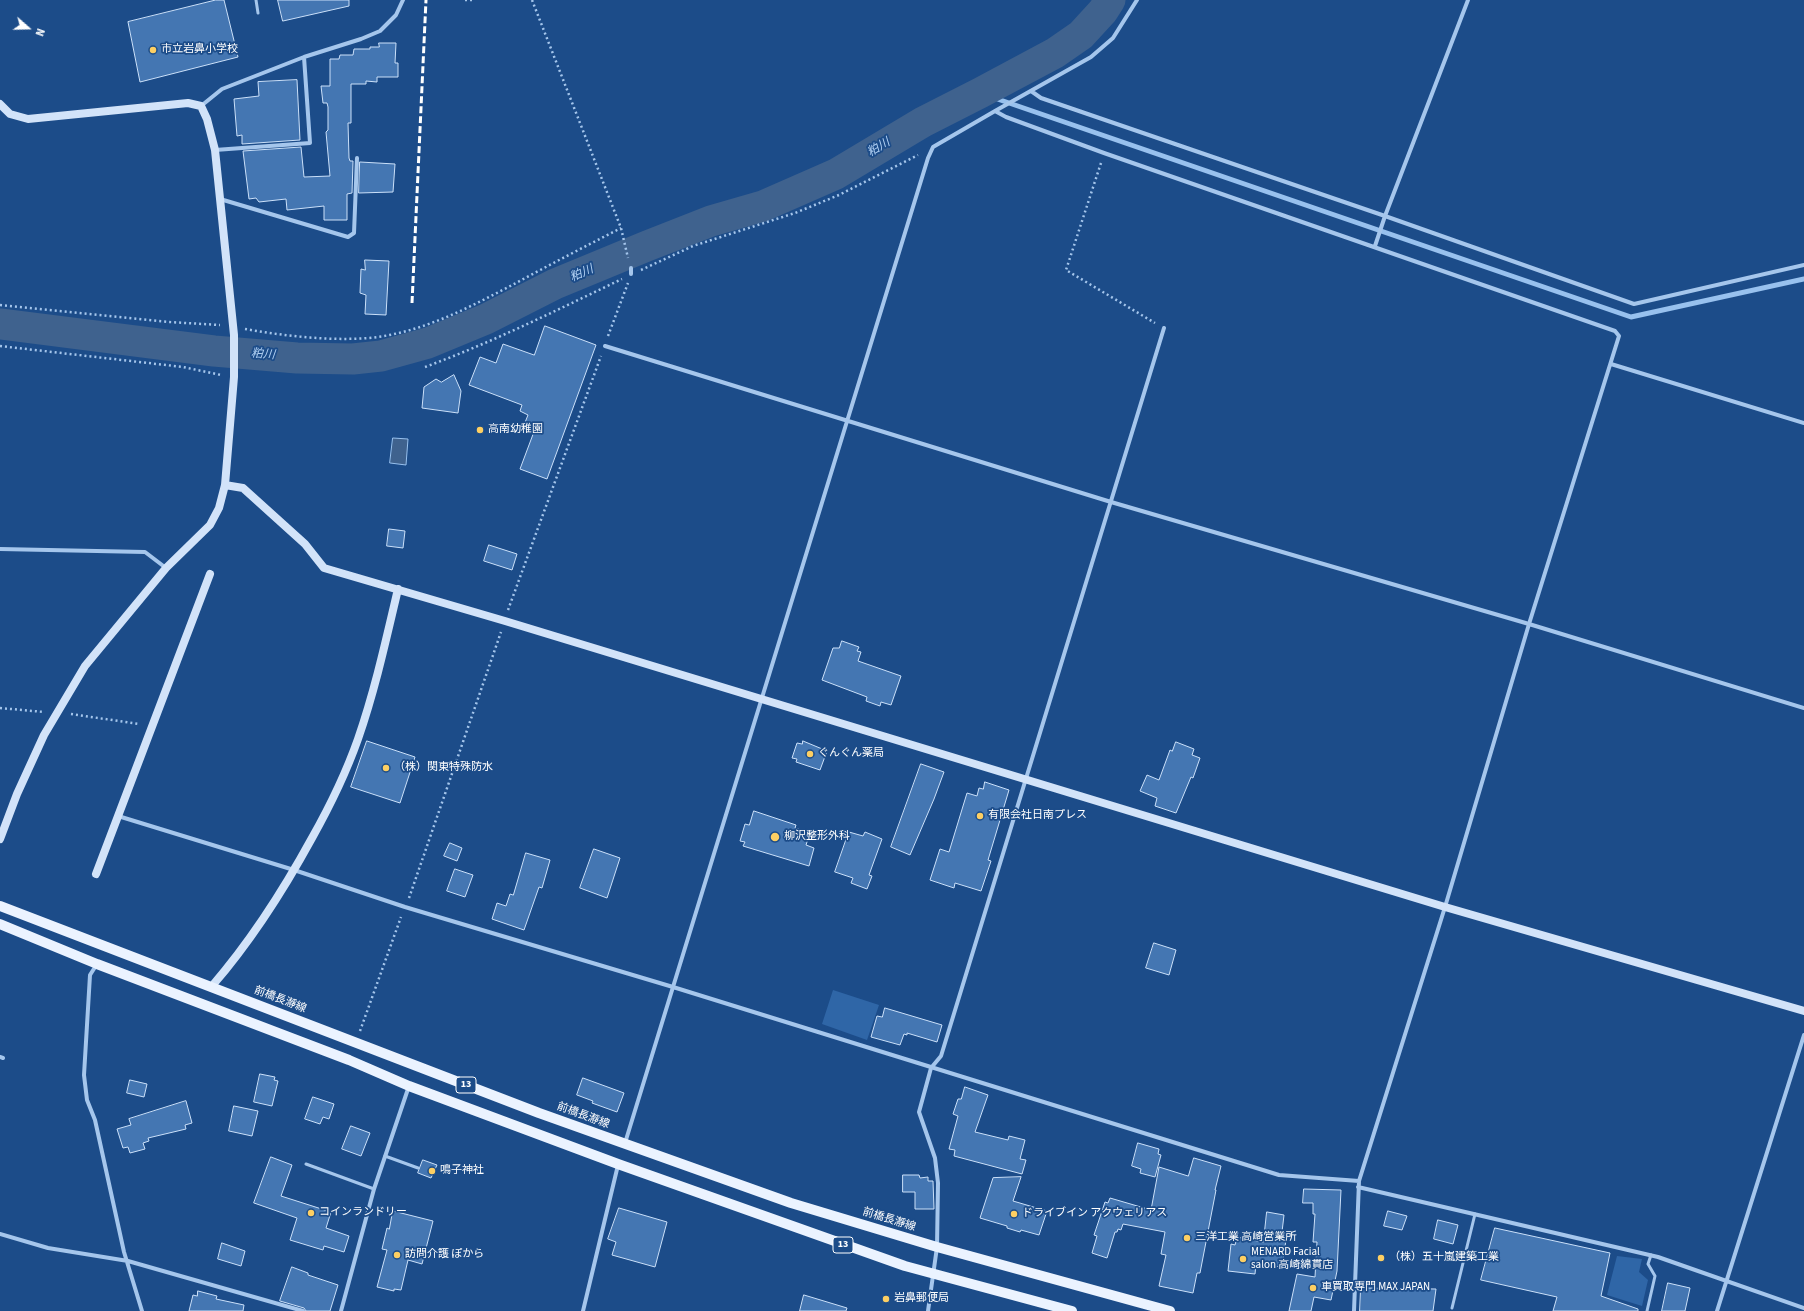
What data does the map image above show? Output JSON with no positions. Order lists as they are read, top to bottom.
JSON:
{
  "streets": {
    "main road": ["前橋長瀞線", "13"]
  },
  "water": ["粕川"],
  "places": [
    "市立岩鼻小学校",
    "高南幼稚園",
    "ぐんぐん薬局",
    "（株）関東特殊防水",
    "有限会社日南プレス",
    "柳沢整形外科",
    "鳴子神社",
    "コインランドリー",
    "ドライブイン アクウェリアス",
    "三洋工業 高崎営業所",
    "訪問介護 ぽから",
    "（株）五十嵐建築工業",
    "MENARD Facial salon 高崎綿貫店",
    "車買取専門 MAX JAPAN",
    "岩鼻郵便局"
  ],
  "north": "right"
}
